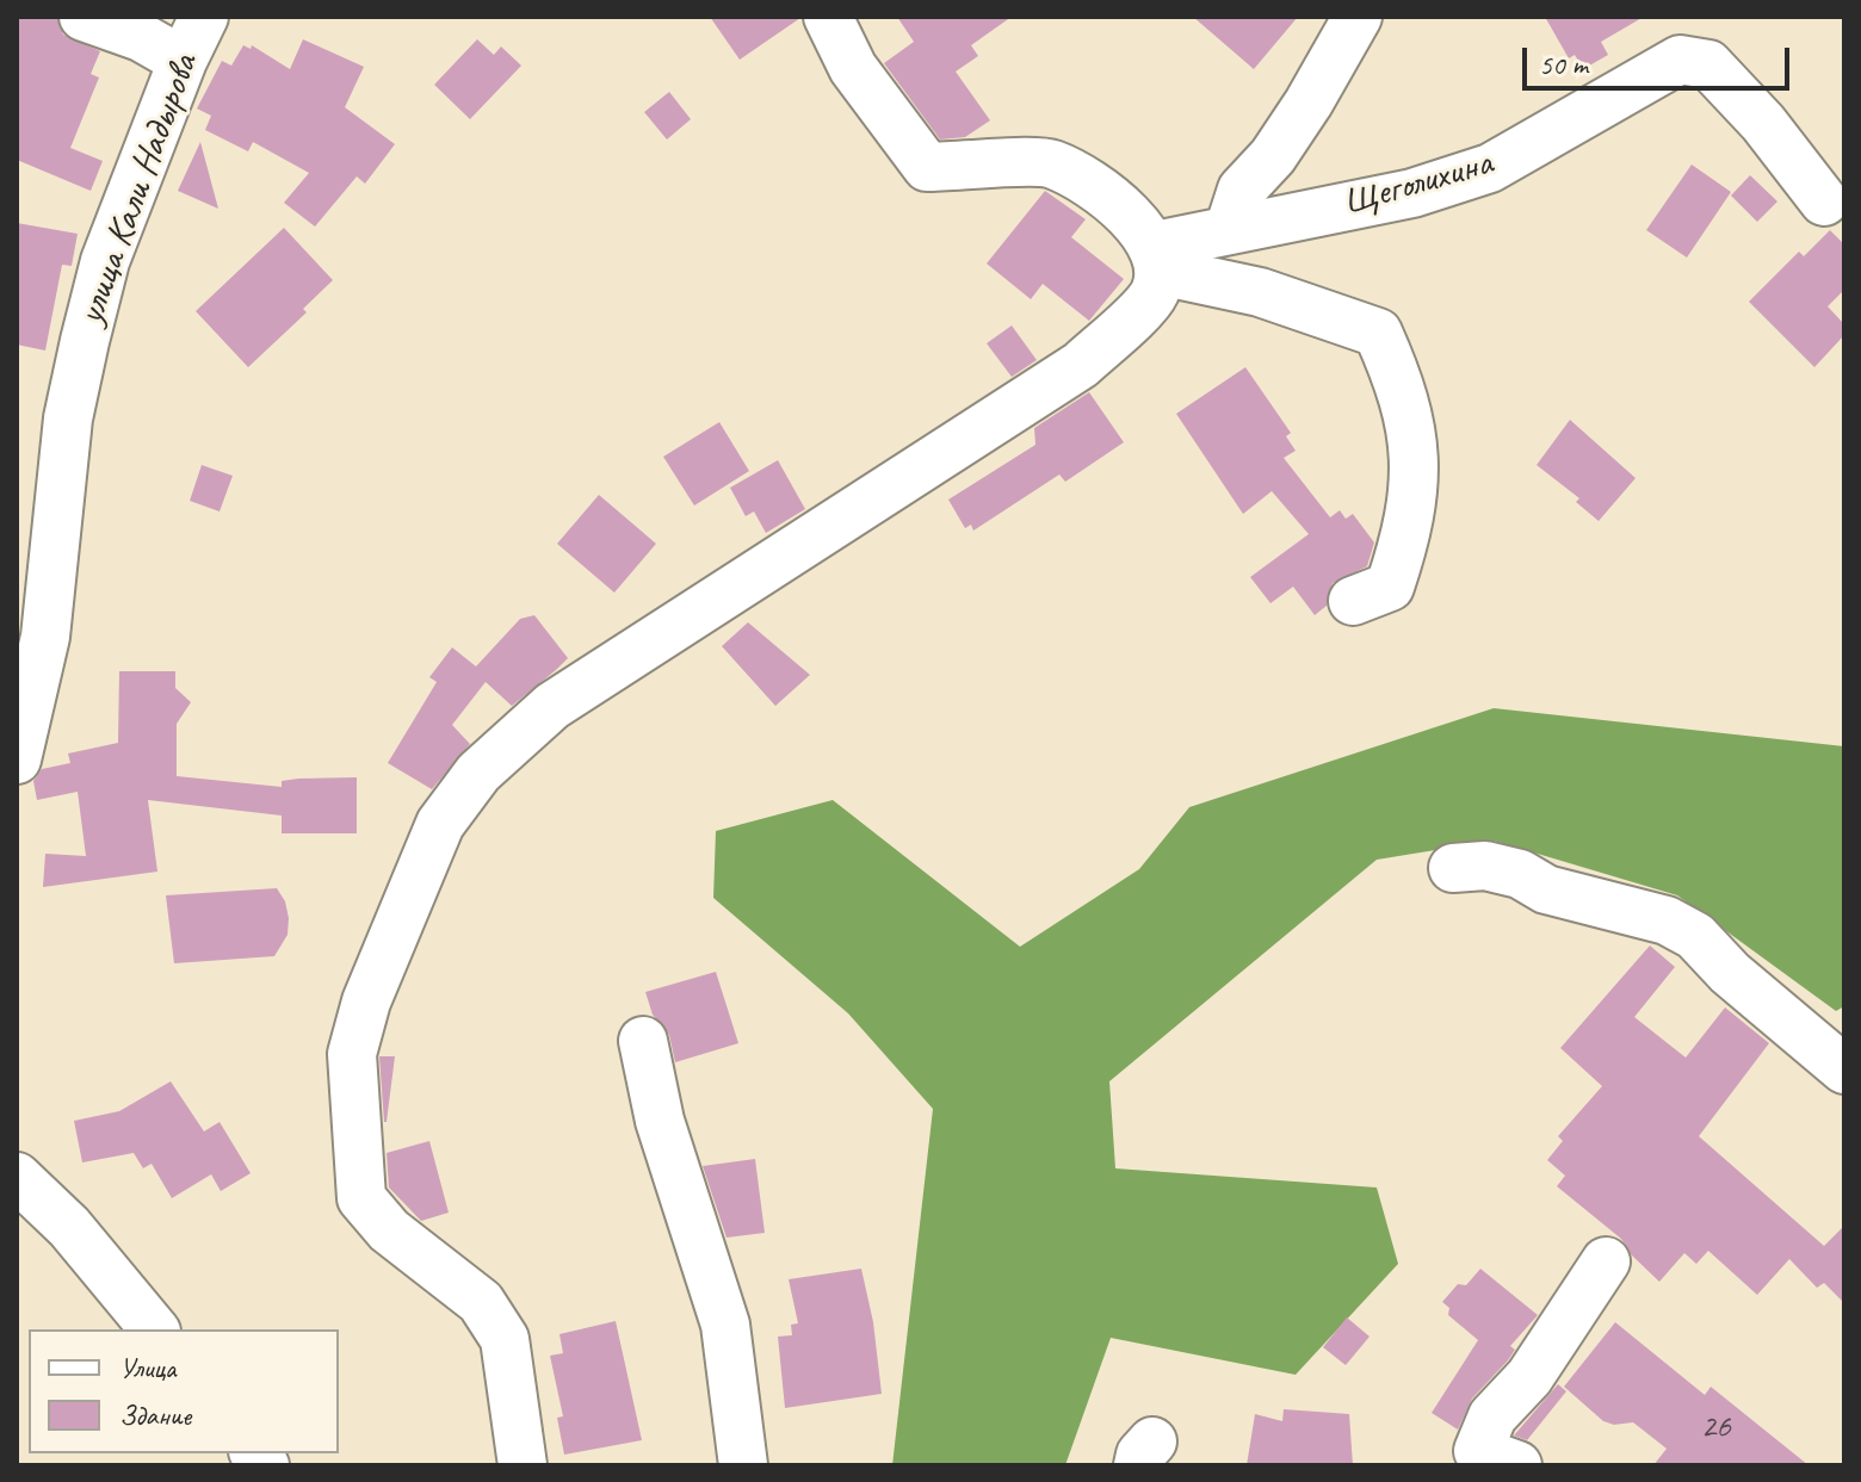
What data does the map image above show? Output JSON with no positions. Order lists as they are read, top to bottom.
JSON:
{
  "streets": {
    "street": ["Щеголихина", "улица Кали Надырова"]
  },
  "house_numbers": ["26"],
  "legend": ["Улица", "Здание"],
  "scale_bar": "50 m"
}
